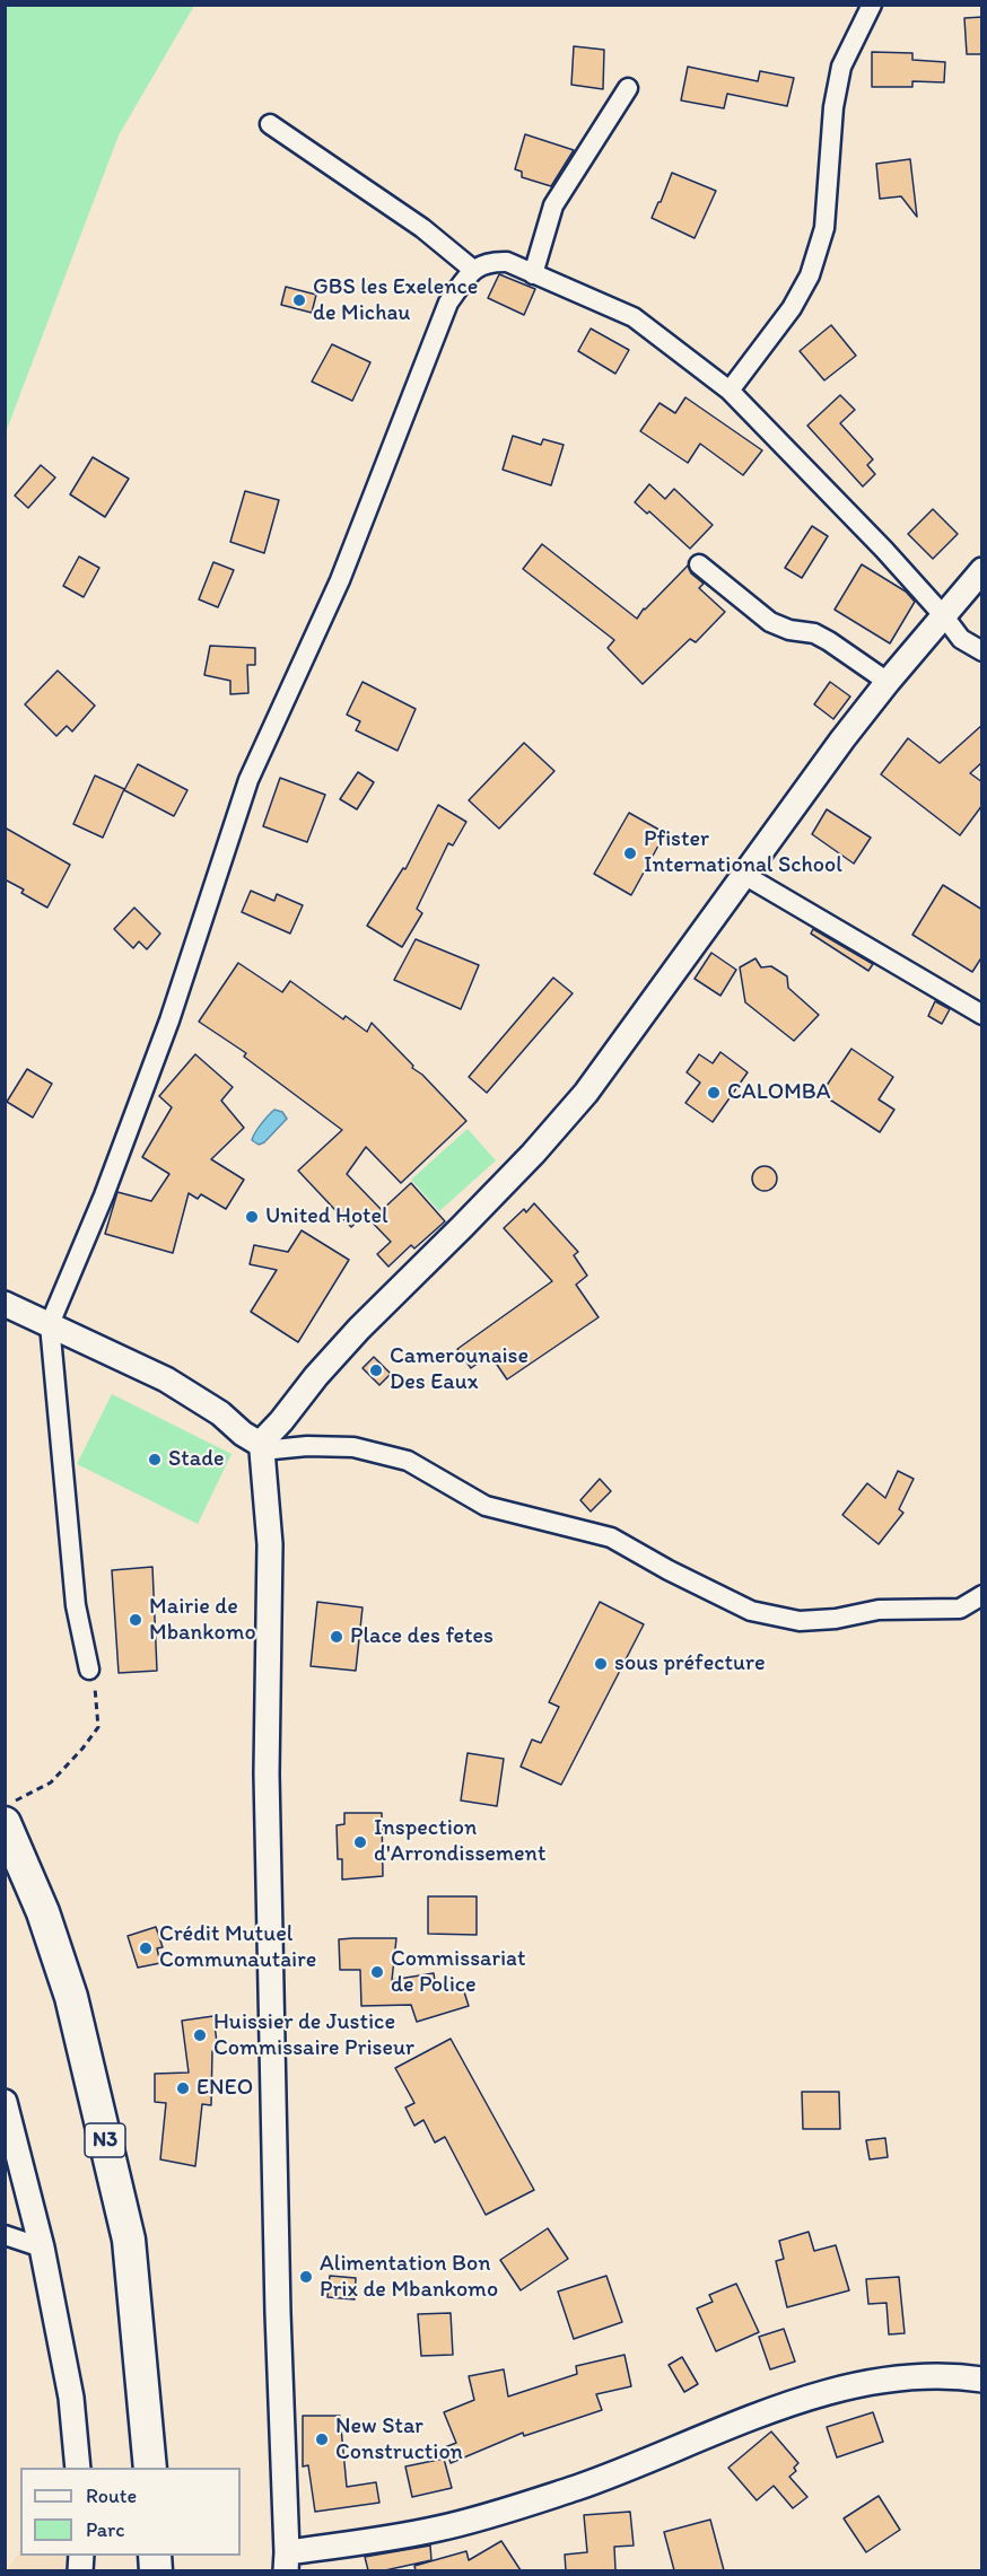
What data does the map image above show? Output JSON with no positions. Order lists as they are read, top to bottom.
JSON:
{
  "streets": {
    "highway": ["N3"]
  },
  "places": [
    "GBS les Exelence de Michau",
    "Pfister International School",
    "CALOMBA",
    "United Hotel",
    "Camerounaise Des Eaux",
    "Stade",
    "Mairie de Mbankomo",
    "Place des fetes",
    "sous préfecture",
    "Inspection d'Arrondissement",
    "Crédit Mutuel Communautaire",
    "Commissariat de Police",
    "Huissier de Justice Commissaire Priseur",
    "ENEO",
    "Alimentation Bon Prix de Mbankomo",
    "New Star Construction"
  ],
  "legend": ["Route", "Parc"]
}
